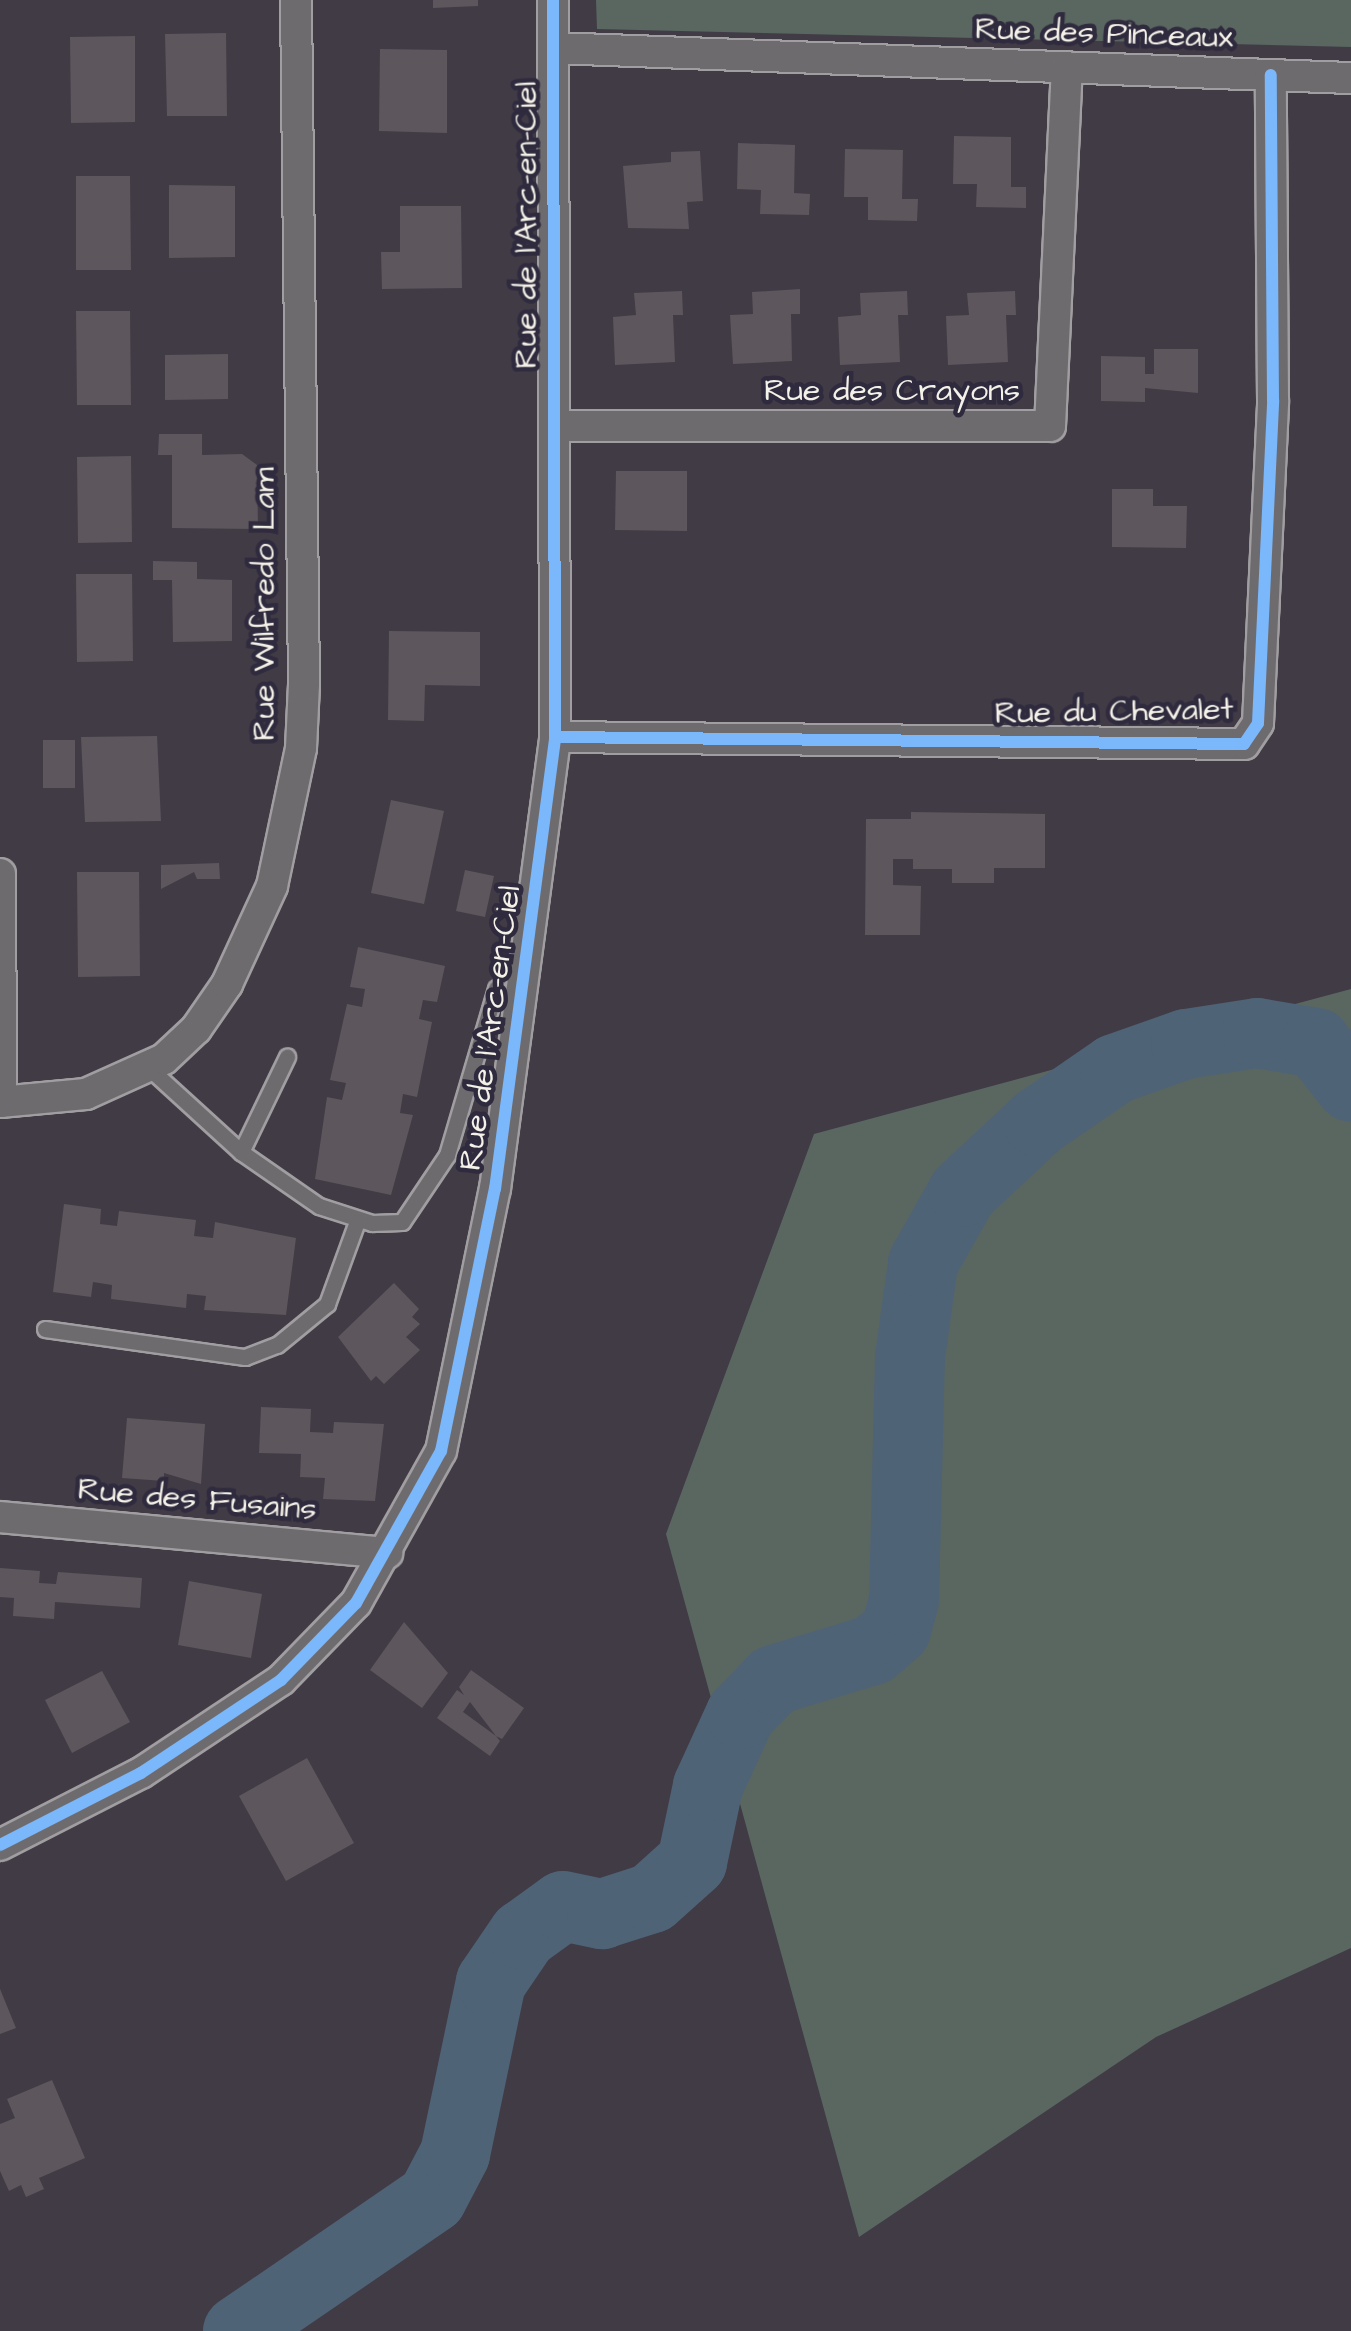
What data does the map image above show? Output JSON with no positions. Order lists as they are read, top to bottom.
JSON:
{
  "streets": {
    "street": [
      "Rue des Pinceaux",
      "Rue de l'Arc-en-Ciel",
      "Rue des Crayons",
      "Rue Wilfredo Lam",
      "Rue du Chevalet",
      "Rue des Fusains"
    ]
  },
  "crossings": [
    ["Rue des Pinceaux", "Rue de l'Arc-en-Ciel"],
    ["Rue des Pinceaux", "Rue des Crayons"],
    ["Rue des Pinceaux", "Rue du Chevalet"],
    ["Rue de l'Arc-en-Ciel", "Rue des Crayons"],
    ["Rue de l'Arc-en-Ciel", "Rue du Chevalet"],
    ["Rue de l'Arc-en-Ciel", "Rue des Fusains"]
  ]
}
